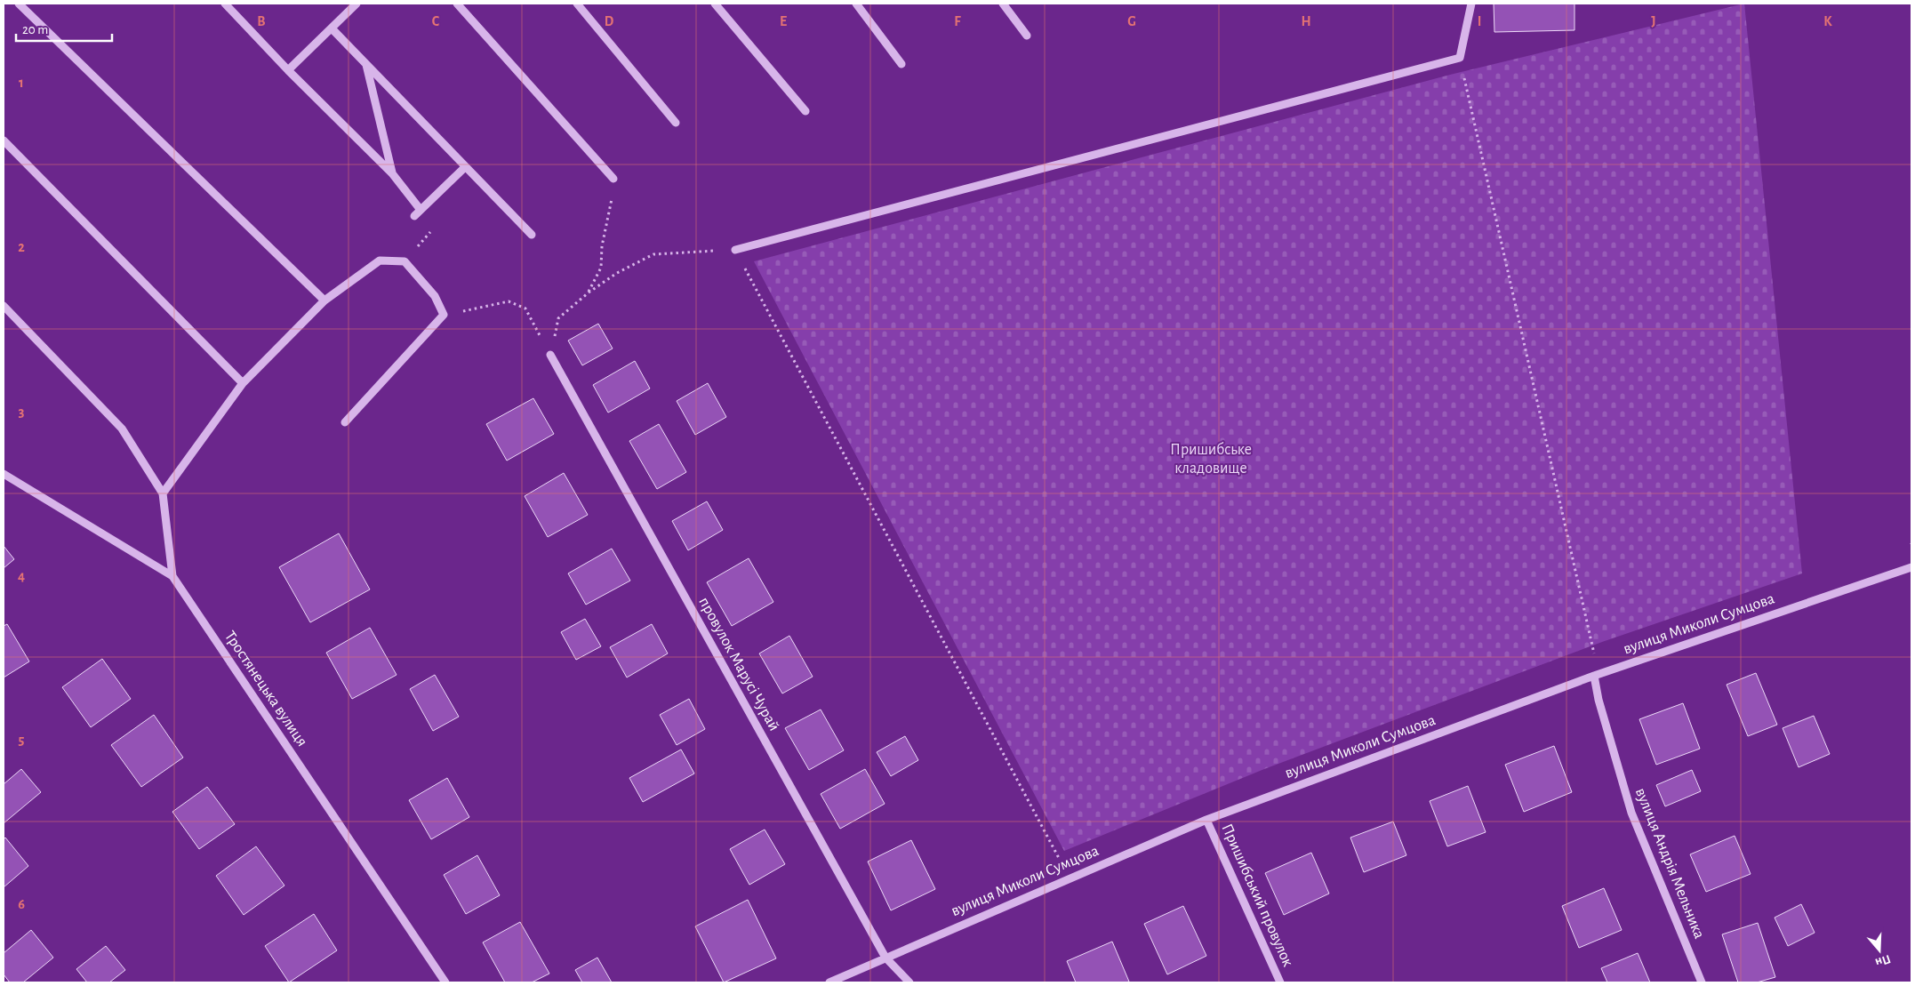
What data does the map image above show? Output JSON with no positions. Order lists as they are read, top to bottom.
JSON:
{
  "streets": {
    "street": [
      "вулиця Миколи Сумцова",
      "провулок Марусі Чурай",
      "Тростянецька вулиця",
      "вулиця Андрія Мельника",
      "Пришибський провулок"
    ]
  },
  "crossings": [
    ["вулиця Миколи Сумцова", "провулок Марусі Чурай"],
    ["вулиця Миколи Сумцова", "вулиця Андрія Мельника"],
    ["вулиця Миколи Сумцова", "Пришибський провулок"]
  ],
  "parks": ["Пришибське кладовище"],
  "scale_bar": "20 m",
  "north": "bottom",
  "grid": {
    "columns": [
      "B",
      "C",
      "D",
      "E",
      "F",
      "G",
      "H",
      "I",
      "J",
      "K"
    ],
    "rows": [
      "1",
      "2",
      "3",
      "4",
      "5",
      "6"
    ]
  }
}
